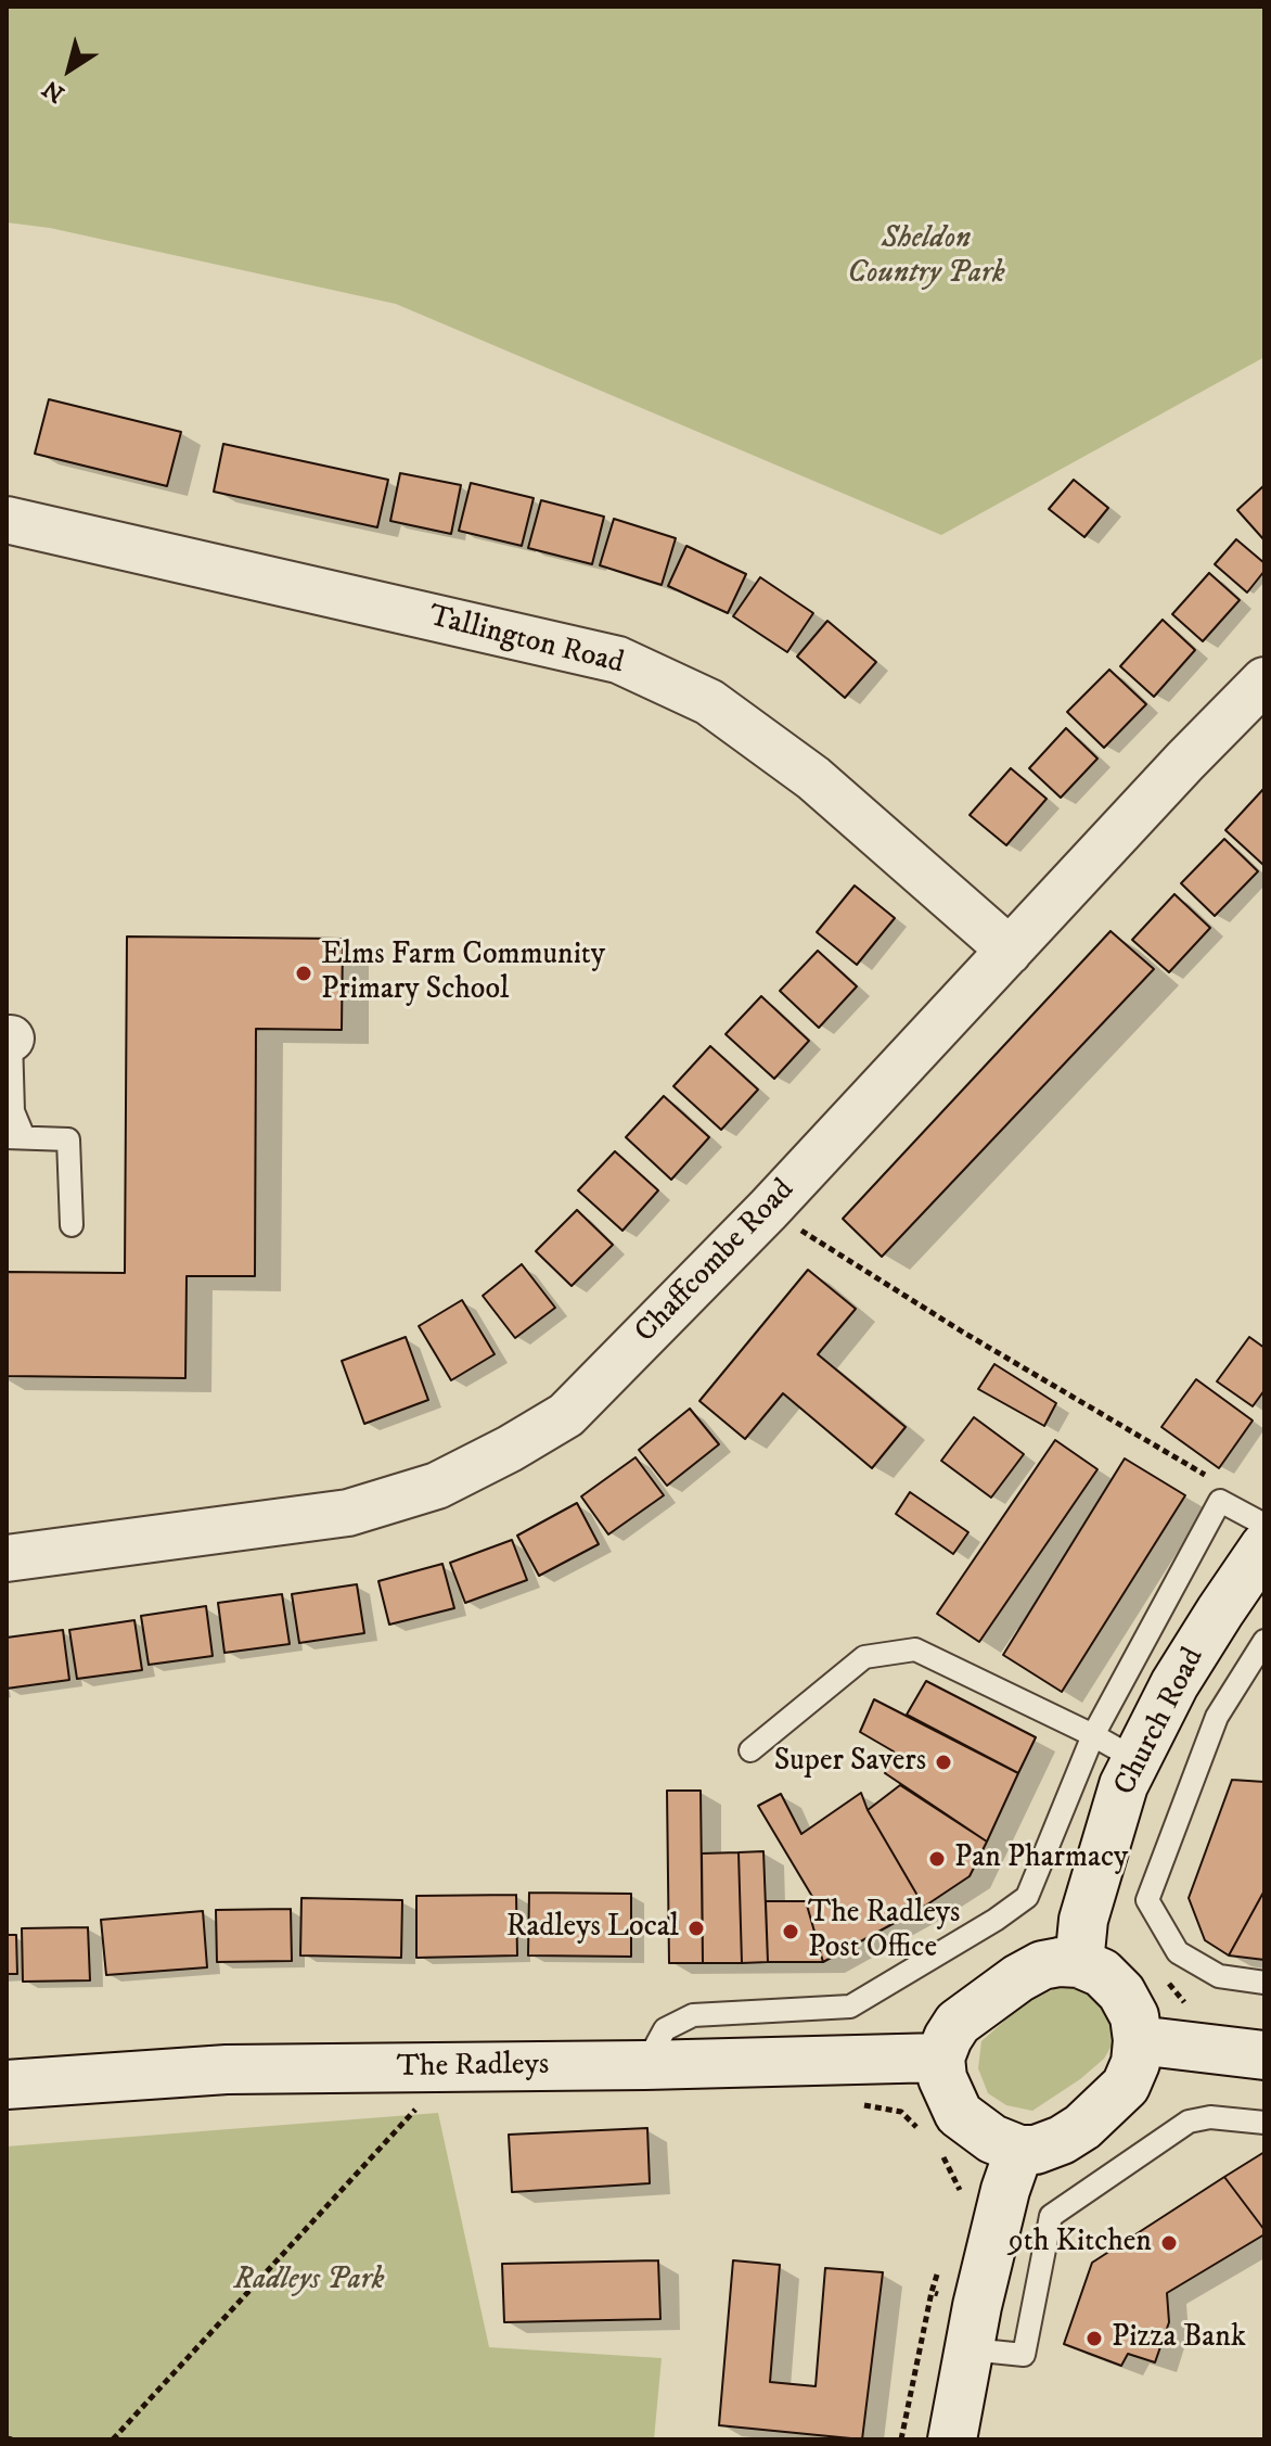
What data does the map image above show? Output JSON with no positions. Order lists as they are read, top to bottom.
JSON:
{
  "streets": {
    "street": [
      "Tallington Road",
      "Chaffcombe Road",
      "Church Road",
      "The Radleys"
    ]
  },
  "crossings": [
    ["Tallington Road", "Chaffcombe Road"],
    ["Church Road", "The Radleys"]
  ],
  "parks": ["Sheldon Country Park", "Radleys Park"],
  "places": [
    "Elms Farm Community Primary School",
    "Super Savers",
    "Pan Pharmacy",
    "Radleys Local",
    "The Radleys Post Office",
    "9th Kitchen",
    "Pizza Bank"
  ],
  "north": "bottom left"
}
